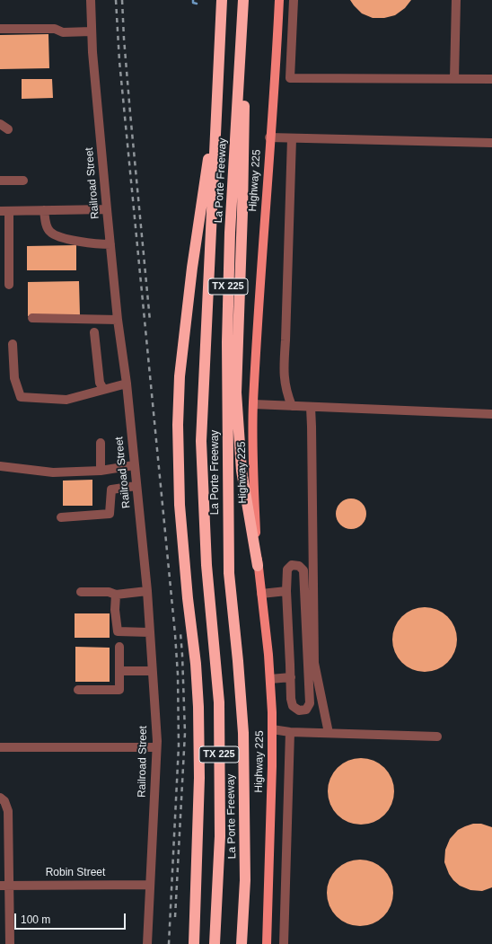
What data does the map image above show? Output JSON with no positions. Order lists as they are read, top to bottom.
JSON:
{
  "streets": {
    "highway": ["La Porte Freeway", "TX 225"],
    "main road": ["Highway 225"],
    "street": ["Railroad Street", "Robin Street"]
  },
  "crossings": [
    ["Railroad Street", "Robin Street"]
  ],
  "scale_bar": "100 m"
}
